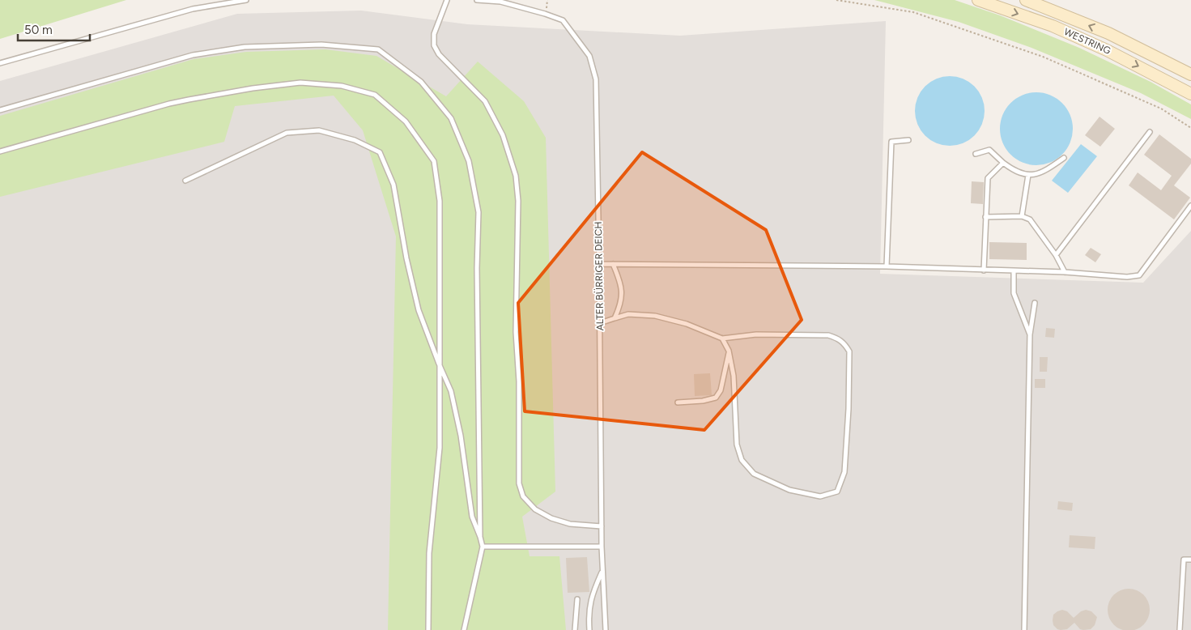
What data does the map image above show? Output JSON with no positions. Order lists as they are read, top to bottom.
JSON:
{
  "streets": {
    "main road": ["WESTRING"],
    "lane": ["ALTER BÜRRIGER DEICH"]
  },
  "scale_bar": "50 m"
}
